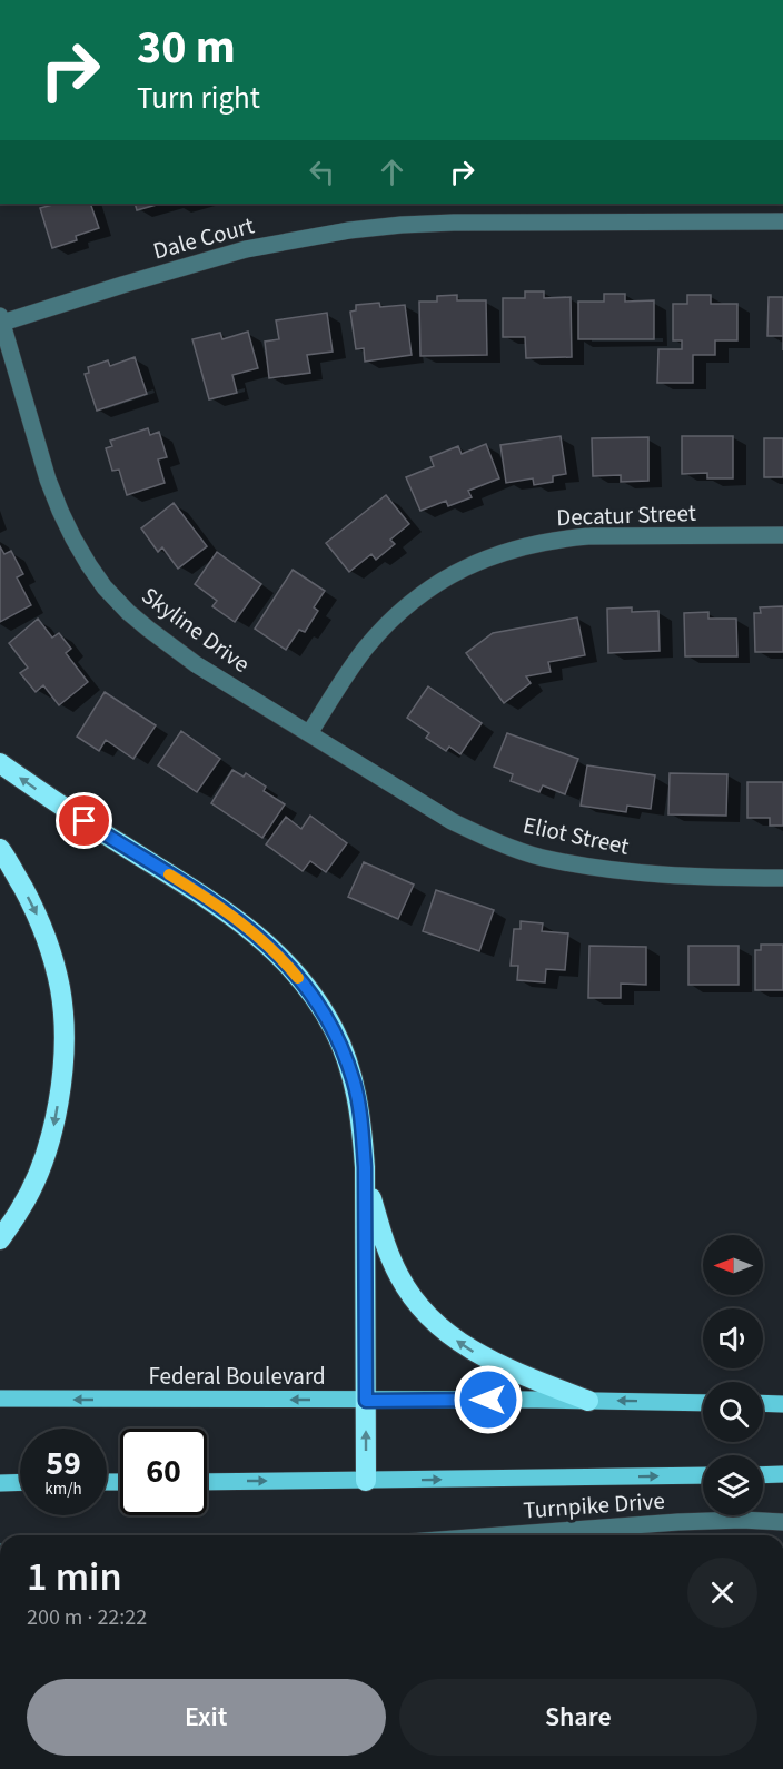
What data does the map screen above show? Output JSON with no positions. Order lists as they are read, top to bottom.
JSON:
{
  "streets": {
    "main road": ["Federal Boulevard"],
    "street": [
      "Dale Court",
      "Decatur Street",
      "Skyline Drive",
      "Eliot Street",
      "Turnpike Drive"
    ]
  },
  "crossings": [
    ["Dale Court", "Skyline Drive"],
    ["Decatur Street", "Skyline Drive"],
    ["Decatur Street", "Eliot Street"],
    ["Skyline Drive", "Eliot Street"]
  ],
  "north": "left",
  "page": {
    "turn": ["30 m", "Turn right"],
    "speed": "59 km/h",
    "limit": "60",
    "heading": ["1 min", "200 m · 22:22"],
    "buttons": ["Exit", "Share"]
  }
}
